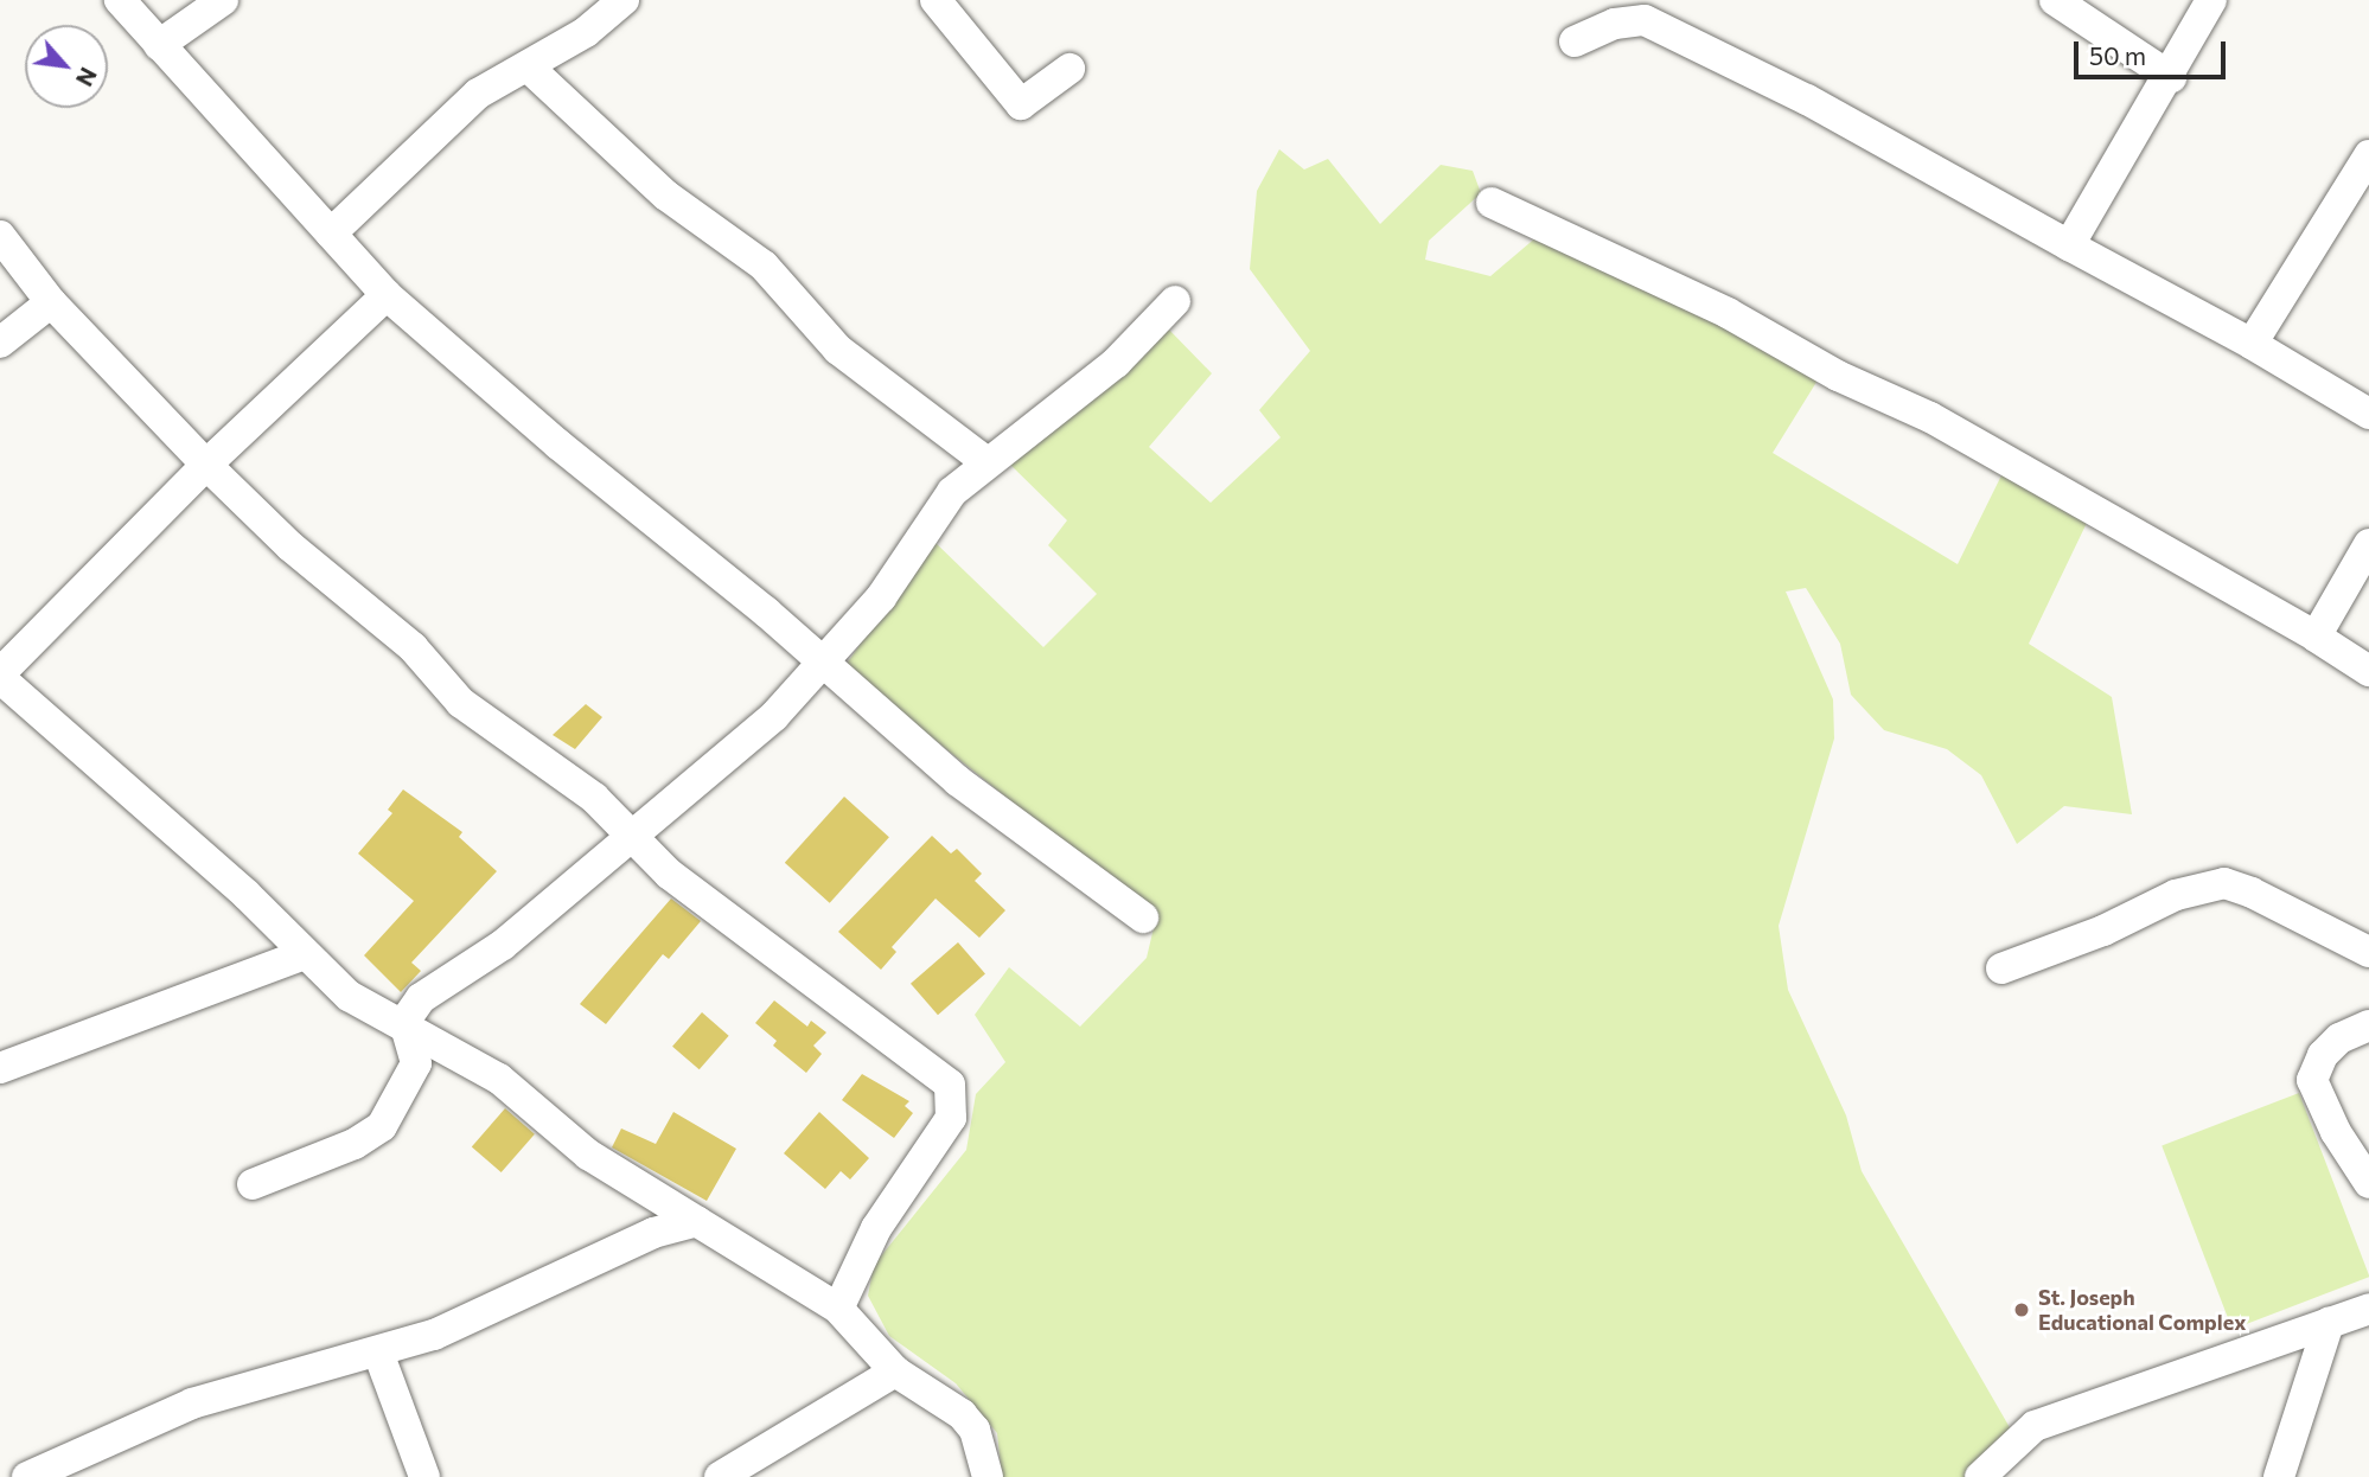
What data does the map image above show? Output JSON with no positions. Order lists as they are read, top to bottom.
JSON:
{
  "places": ["St. Joseph Educational Complex"],
  "scale_bar": "50 m",
  "north": "bottom right"
}
